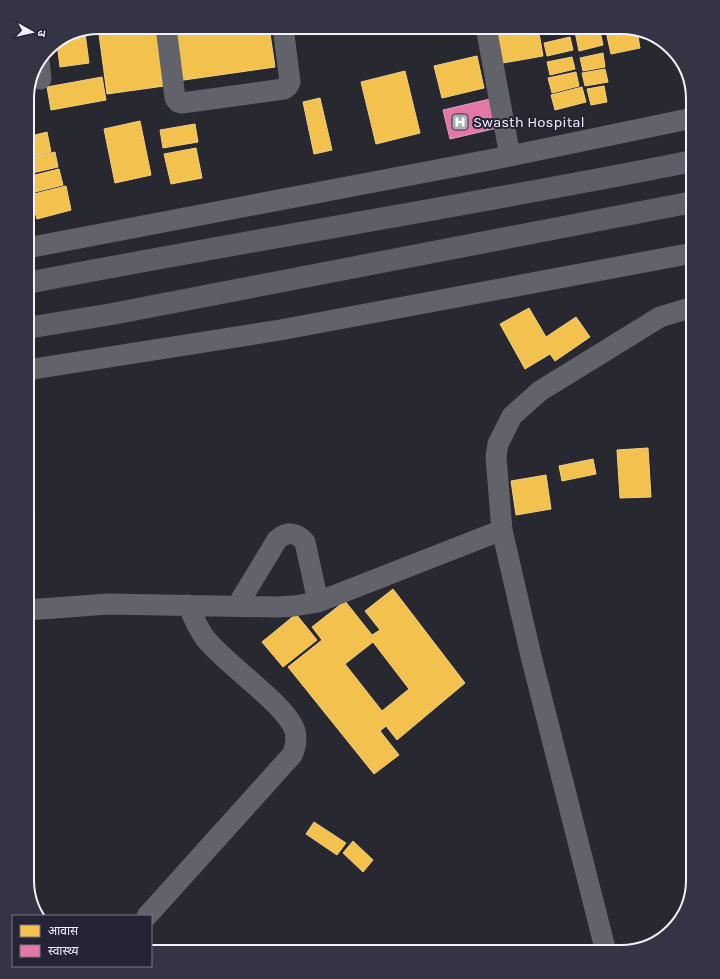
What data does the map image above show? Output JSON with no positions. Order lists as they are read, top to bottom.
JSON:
{
  "places": {
    "hospital": ["Swasth Hospital"]
  },
  "legend": ["आवास", "स्वास्थ्य"],
  "north": "right"
}
